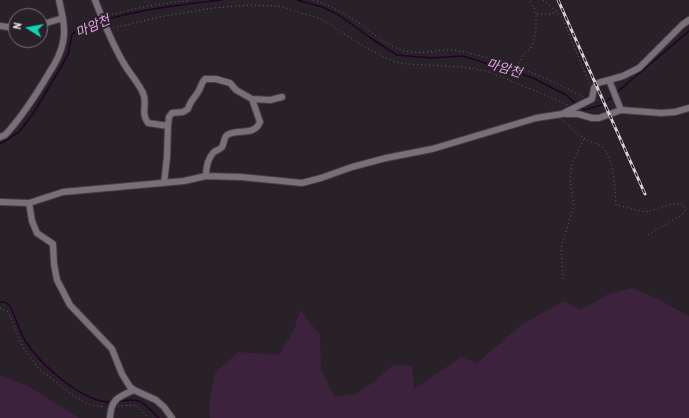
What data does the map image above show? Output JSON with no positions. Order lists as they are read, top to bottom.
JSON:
{
  "water": ["마암천"],
  "north": "left"
}
